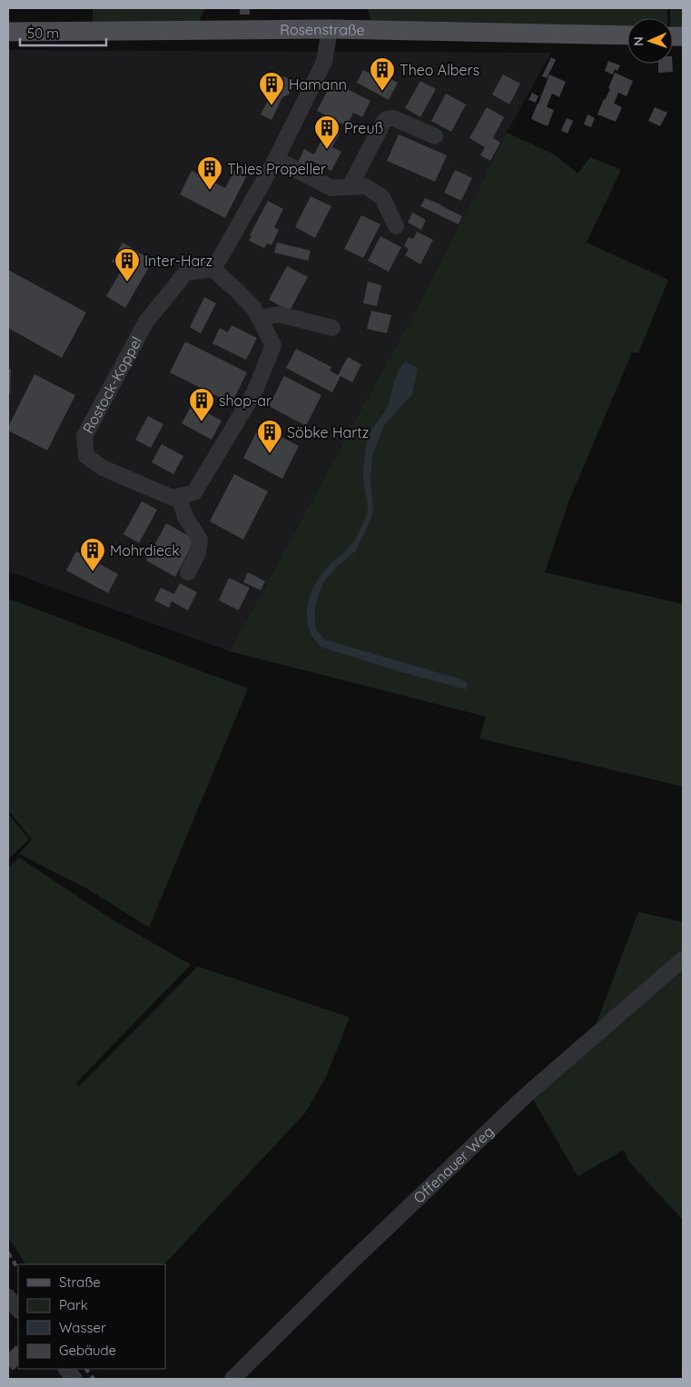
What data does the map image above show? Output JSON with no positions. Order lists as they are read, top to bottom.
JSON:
{
  "streets": {
    "main road": ["Rosenstraße"],
    "street": ["Rostock-Koppel", "Offenauer Weg"]
  },
  "places": {
    "building": [
      "Theo Albers",
      "Hamann",
      "Preuß",
      "Thies Propeller",
      "Inter-Harz",
      "shop-ar",
      "Söbke Hartz",
      "Mohrdieck"
    ]
  },
  "legend": [
    "Straße",
    "Park",
    "Wasser",
    "Gebäude"
  ],
  "scale_bar": "50 m",
  "north": "left"
}
